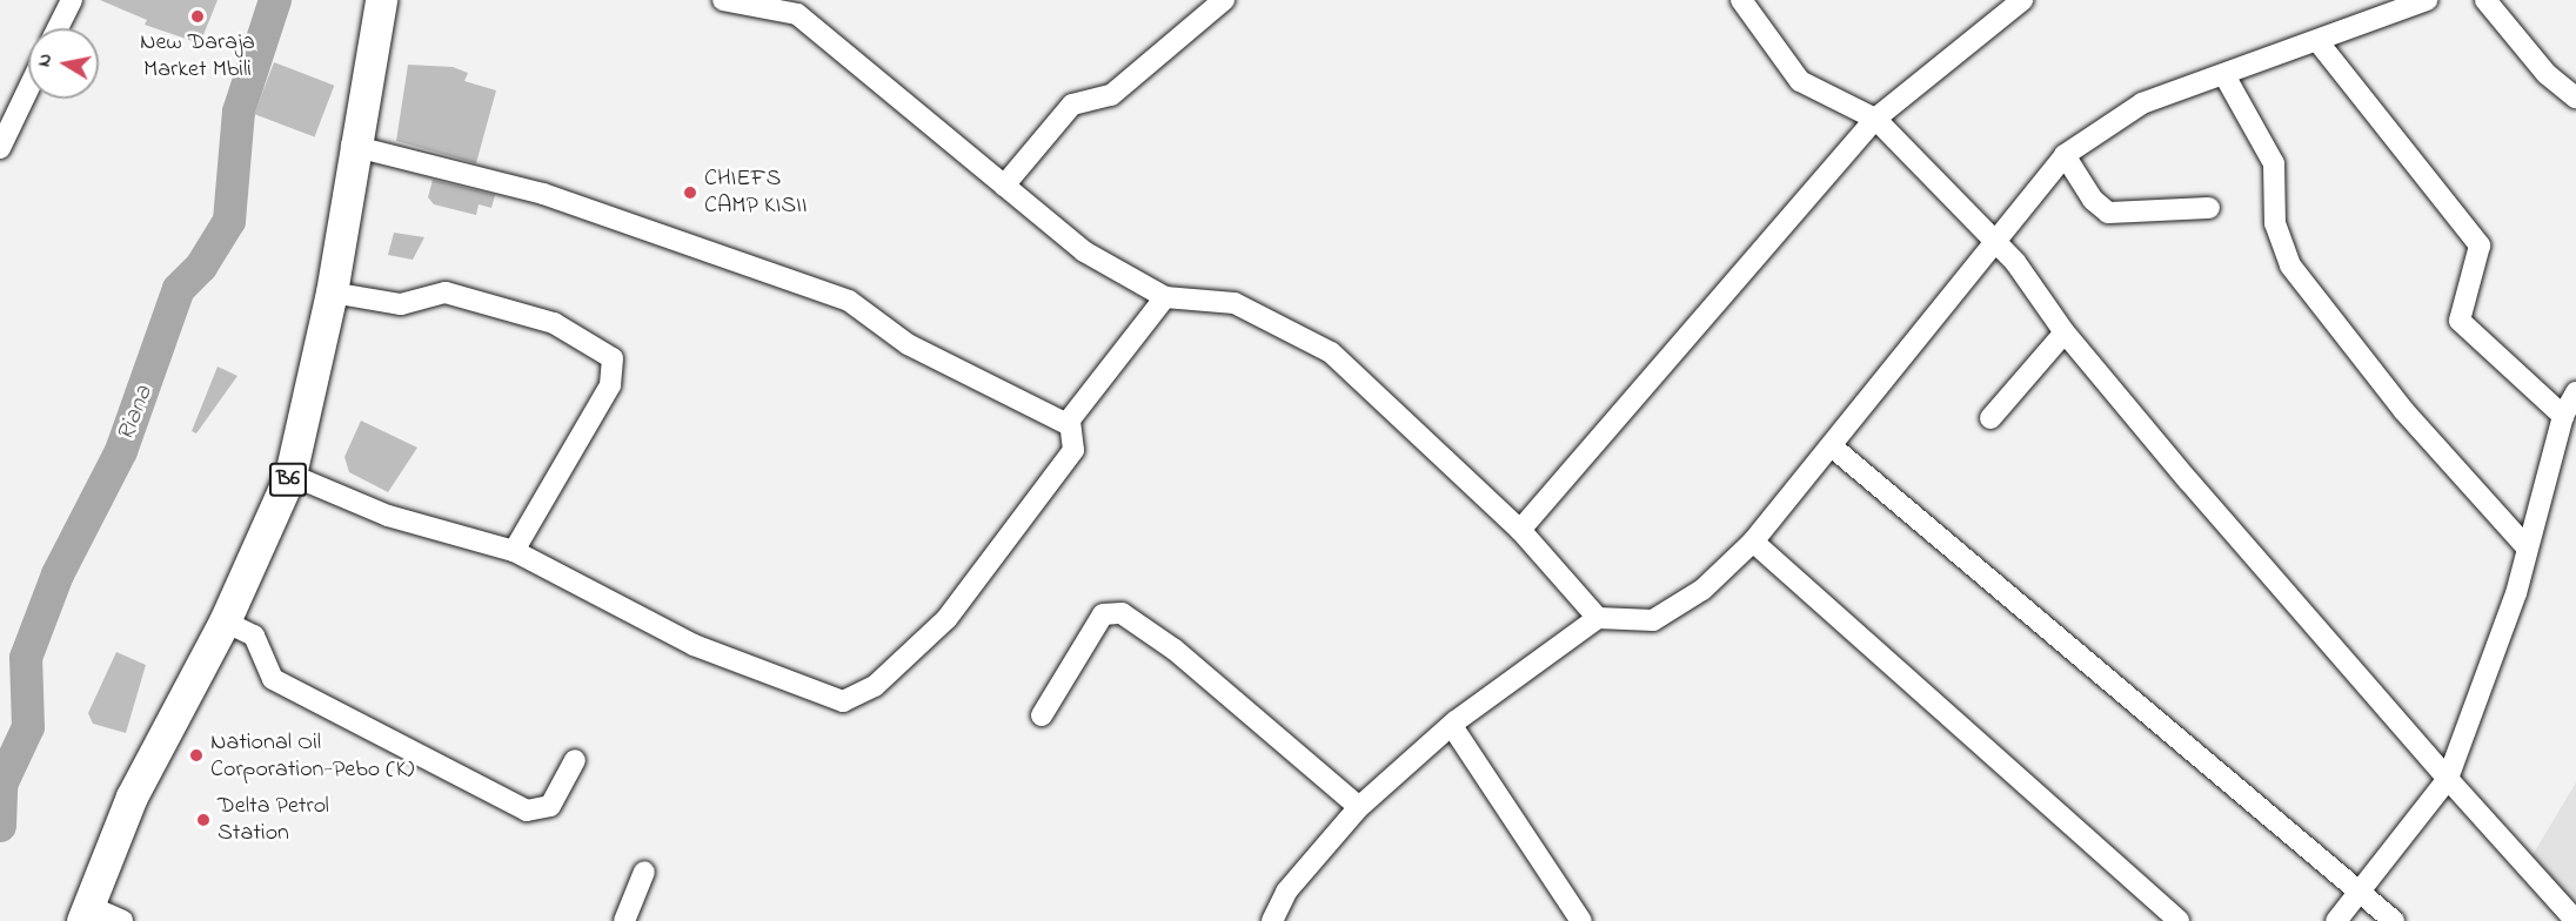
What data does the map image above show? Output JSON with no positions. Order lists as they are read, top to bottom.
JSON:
{
  "streets": {
    "highway": ["B6"]
  },
  "water": ["Riana"],
  "places": [
    "New Daraja Market Mbili",
    "CHIEFS CAMP KISII",
    "National Oil Corporation-Pebo (K)",
    "Delta Petrol Station"
  ],
  "north": "left"
}
